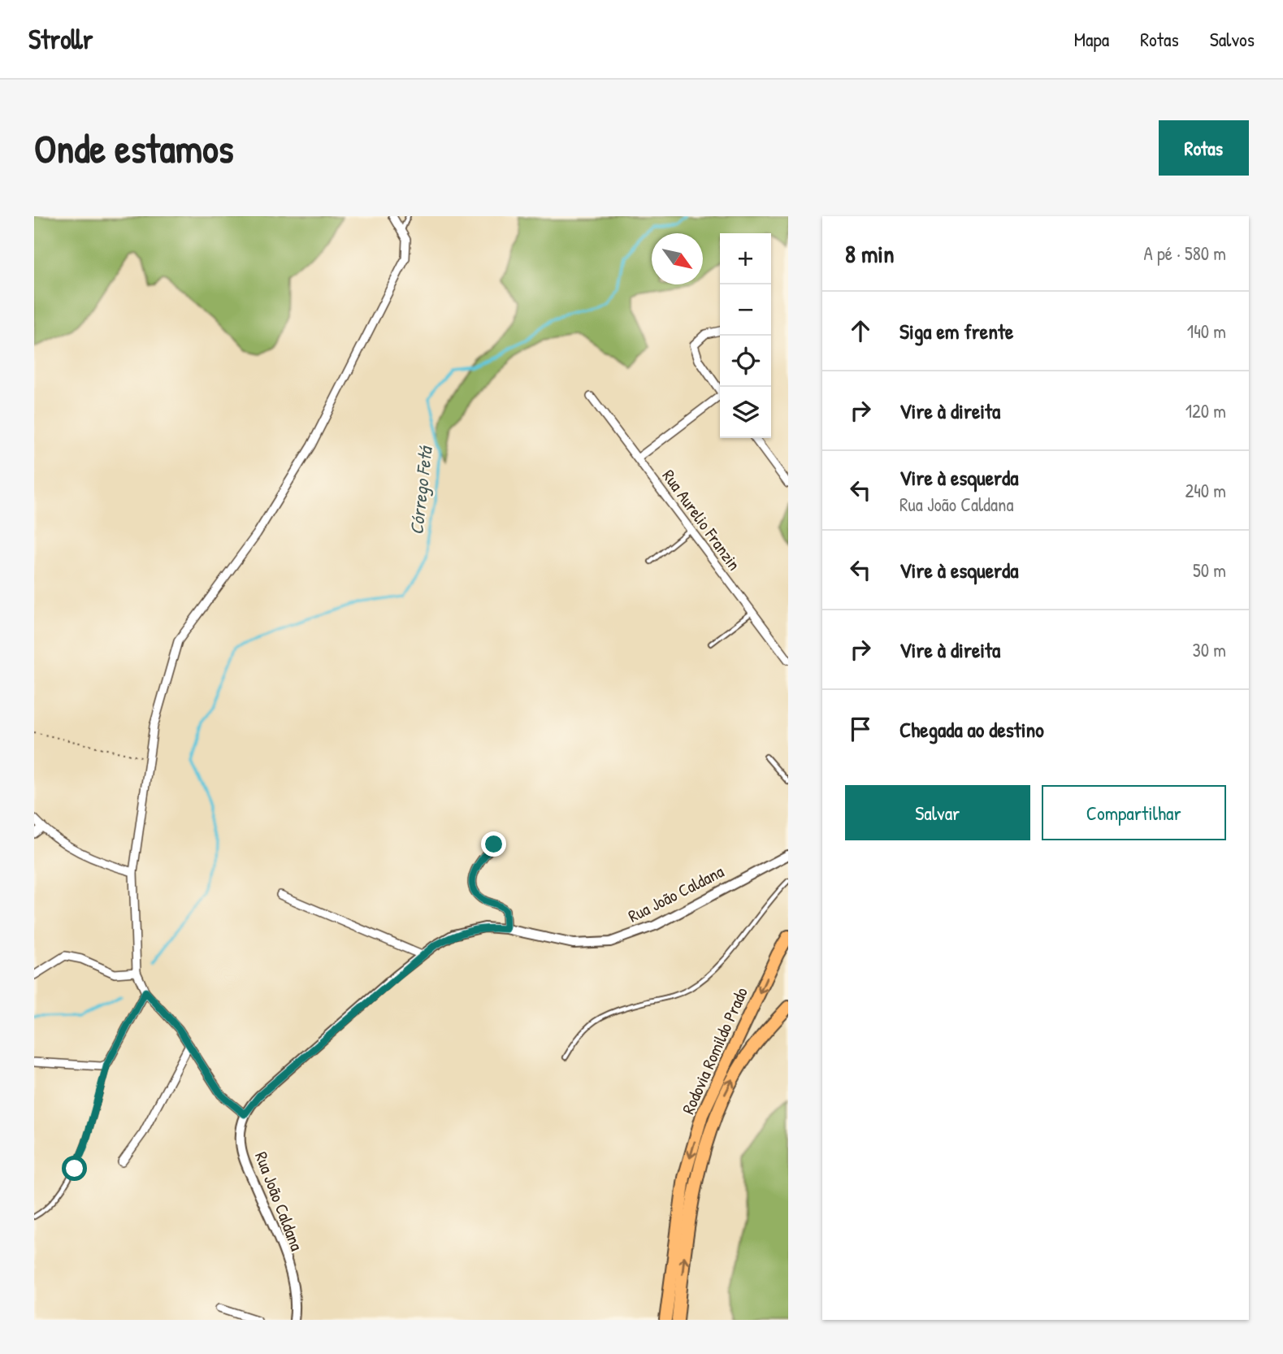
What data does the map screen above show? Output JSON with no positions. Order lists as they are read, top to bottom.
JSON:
{
  "streets": {
    "main road": ["Rodovia Romildo Prado"],
    "street": ["Rua Aurelio Franzin", "Rua João Caldana"]
  },
  "water": ["Córrego Fetá"],
  "north": "bottom right",
  "page": {
    "header": "Strollr",
    "nav": ["Mapa", "Rotas", "Salvos"],
    "buttons": [
      "Rotas",
      ["Salvar", "Compartilhar"]
    ],
    "title": "Onde estamos",
    "heading": ["8 min", "A pé · 580 m"],
    "map_buttons": ["+", "−"],
    "list": [
      ["Siga em frente", "140 m"],
      ["Vire à direita", "120 m"],
      ["Vire à esquerda", "Rua João Caldana", "240 m"],
      ["Vire à esquerda", "50 m"],
      ["Vire à direita", "30 m"],
      "Chegada ao destino"
    ]
  }
}
